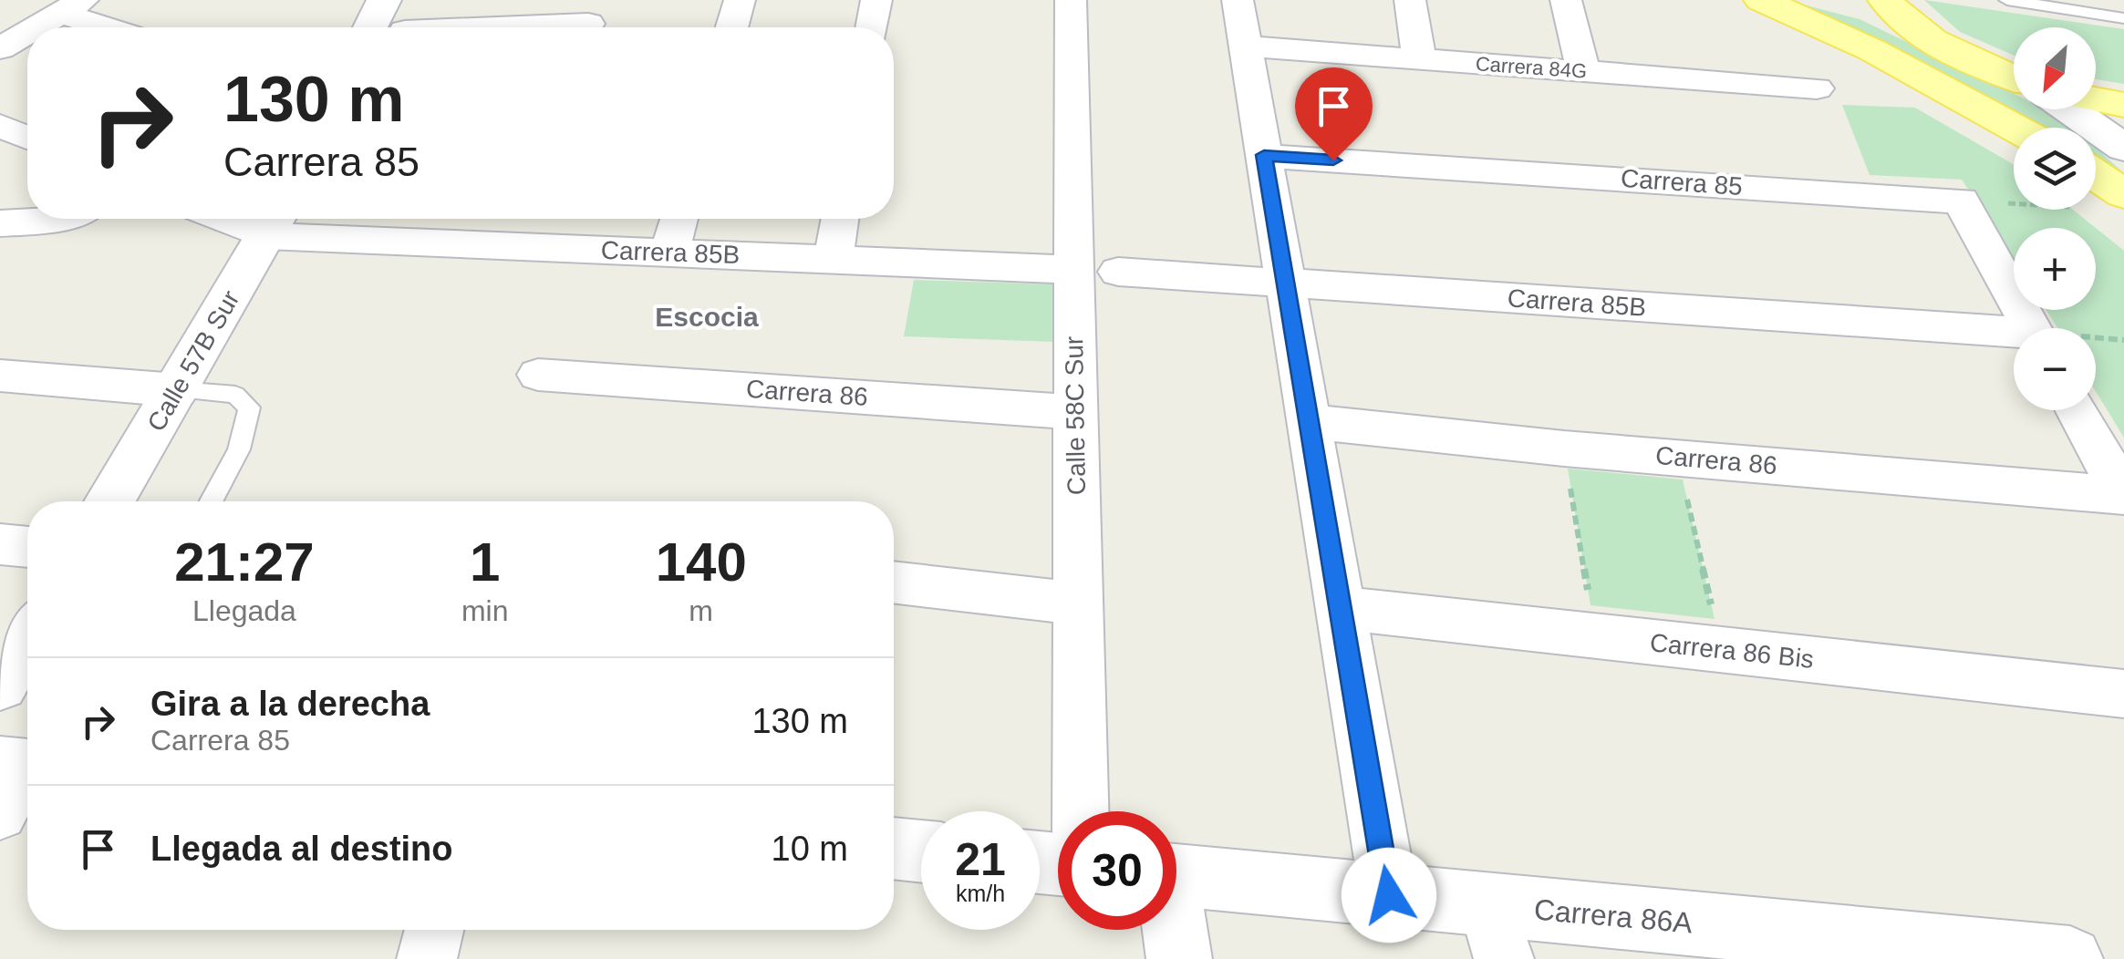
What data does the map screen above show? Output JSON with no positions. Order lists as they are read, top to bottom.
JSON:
{
  "streets": {
    "street": [
      "Carrera 84G",
      "Carrera 85",
      "Carrera 85B",
      "Calle 57B Sur",
      "Carrera 86",
      "Calle 58C Sur",
      "Carrera 86 Bis",
      "Carrera 86A"
    ]
  },
  "crossings": [
    ["Carrera 85B", "Calle 57B Sur"],
    ["Carrera 85B", "Calle 58C Sur"],
    ["Carrera 86", "Calle 58C Sur"]
  ],
  "districts": ["Escocia"],
  "north": "bottom left",
  "page": {
    "map_buttons": ["+", "−"],
    "turn": ["130 m", "Carrera 85"],
    "eta": [
      "21:27",
      "Llegada",
      "1",
      "min",
      "140",
      "m"
    ],
    "list": [
      {
        "name": "Gira a la derecha",
        "note": "Carrera 85",
        "value": "130 m"
      },
      {
        "name": "Llegada al destino",
        "value": "10 m"
      }
    ],
    "speed": "21 km/h",
    "limit": "30"
  }
}
